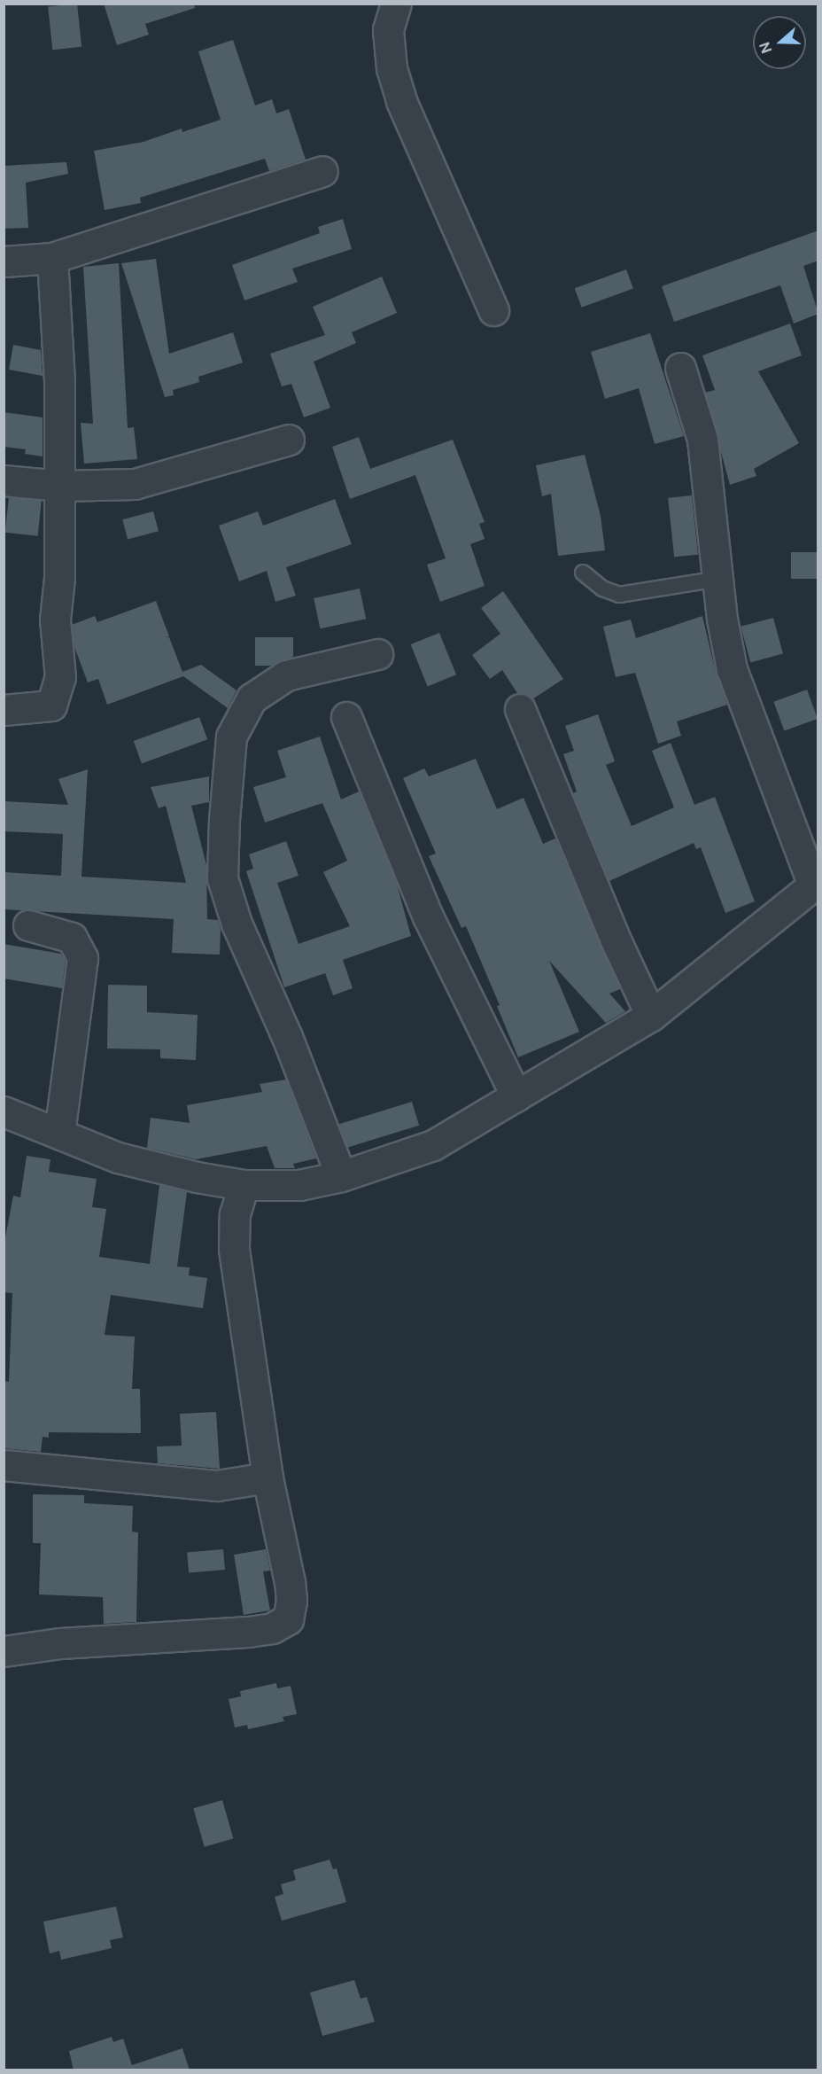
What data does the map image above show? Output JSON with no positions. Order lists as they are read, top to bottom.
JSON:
{
  "north": "left"
}
